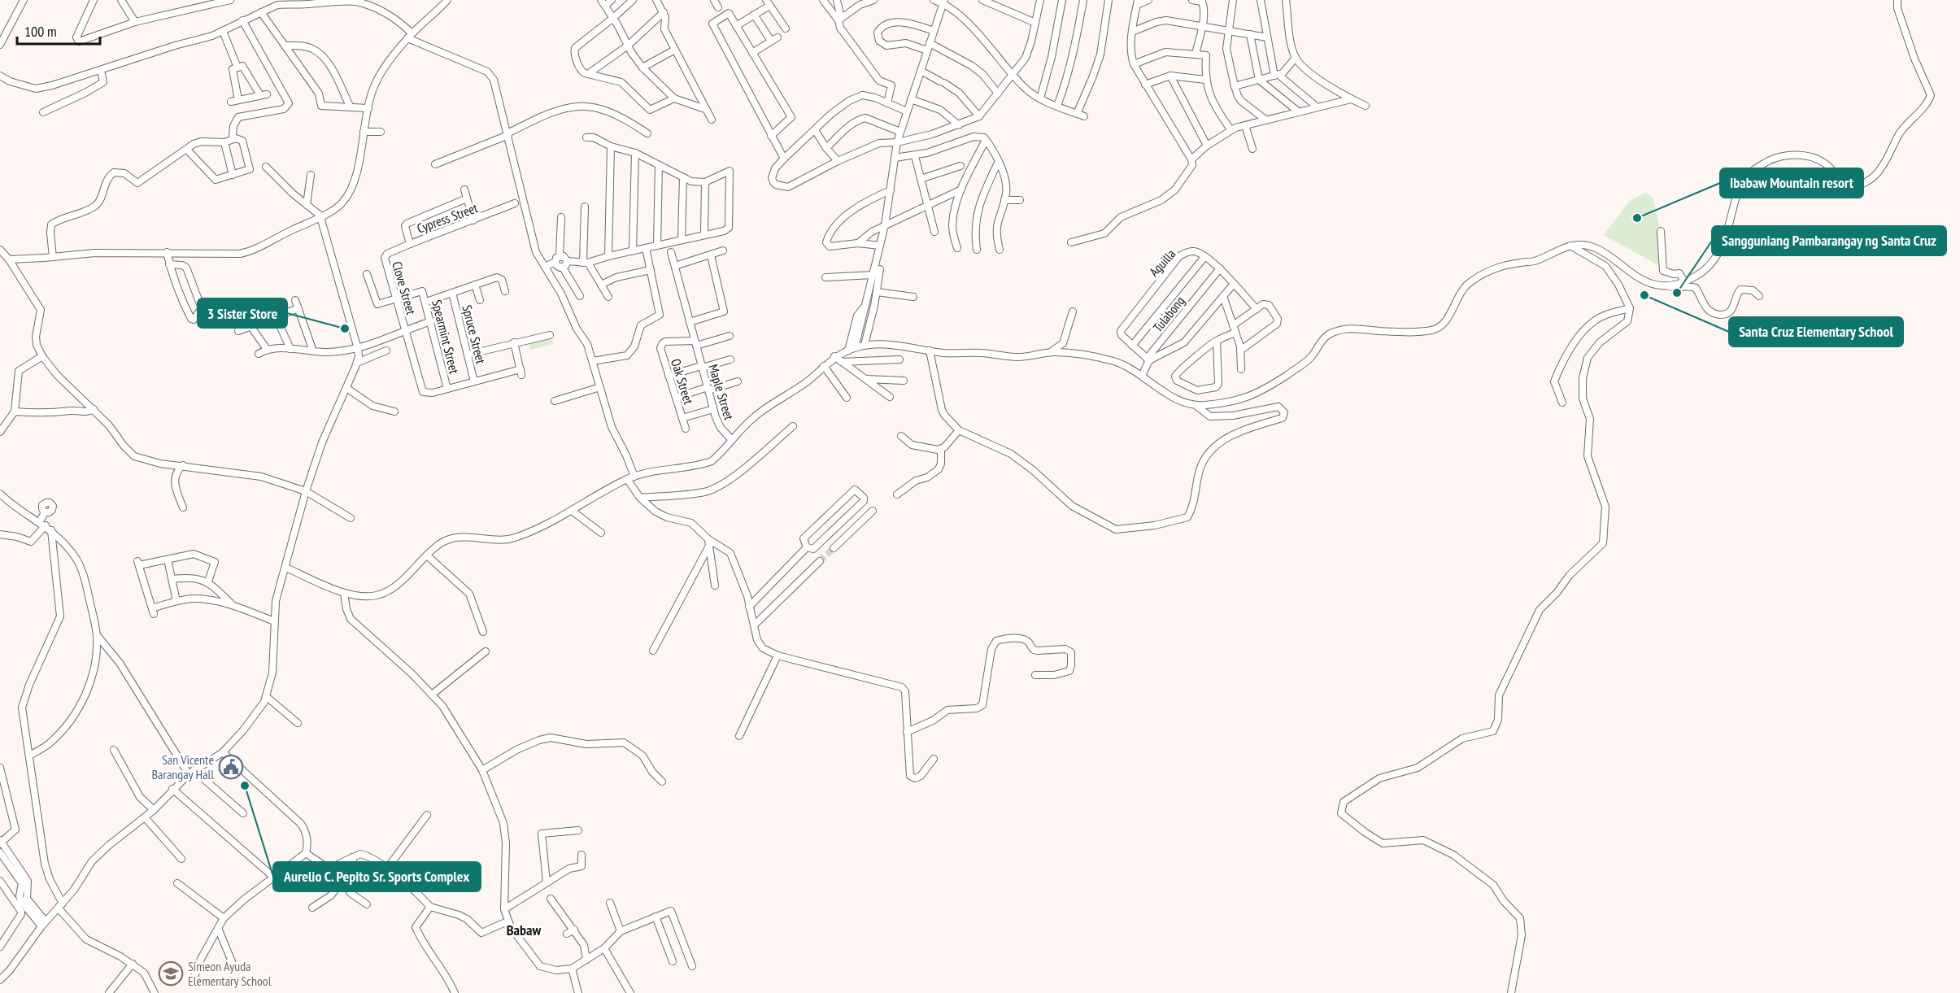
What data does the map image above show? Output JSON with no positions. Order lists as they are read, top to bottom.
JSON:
{
  "streets": {
    "street": [
      "Cypress Street",
      "Aguilla",
      "Clove Street",
      "Tulabong",
      "Spruce Street",
      "Spearmint Street",
      "Oak Street",
      "Maple Street"
    ]
  },
  "crossings": [
    ["Cypress Street", "Clove Street"],
    ["Aguilla", "Tulabong"],
    ["Clove Street", "Spearmint Street"],
    ["Oak Street", "Maple Street"]
  ],
  "districts": ["Babaw"],
  "places": {
    "other": [
      "Ibabaw Mountain resort",
      "Sangguniang Pambarangay ng Santa Cruz",
      "Santa Cruz Elementary School",
      "3 Sister Store",
      "Aurelio C. Pepito Sr. Sports Complex"
    ],
    "public building": ["San Vicente Barangay Hall"],
    "school or university": ["Simeon Ayuda Elementary School"]
  },
  "scale_bar": "100 m"
}
